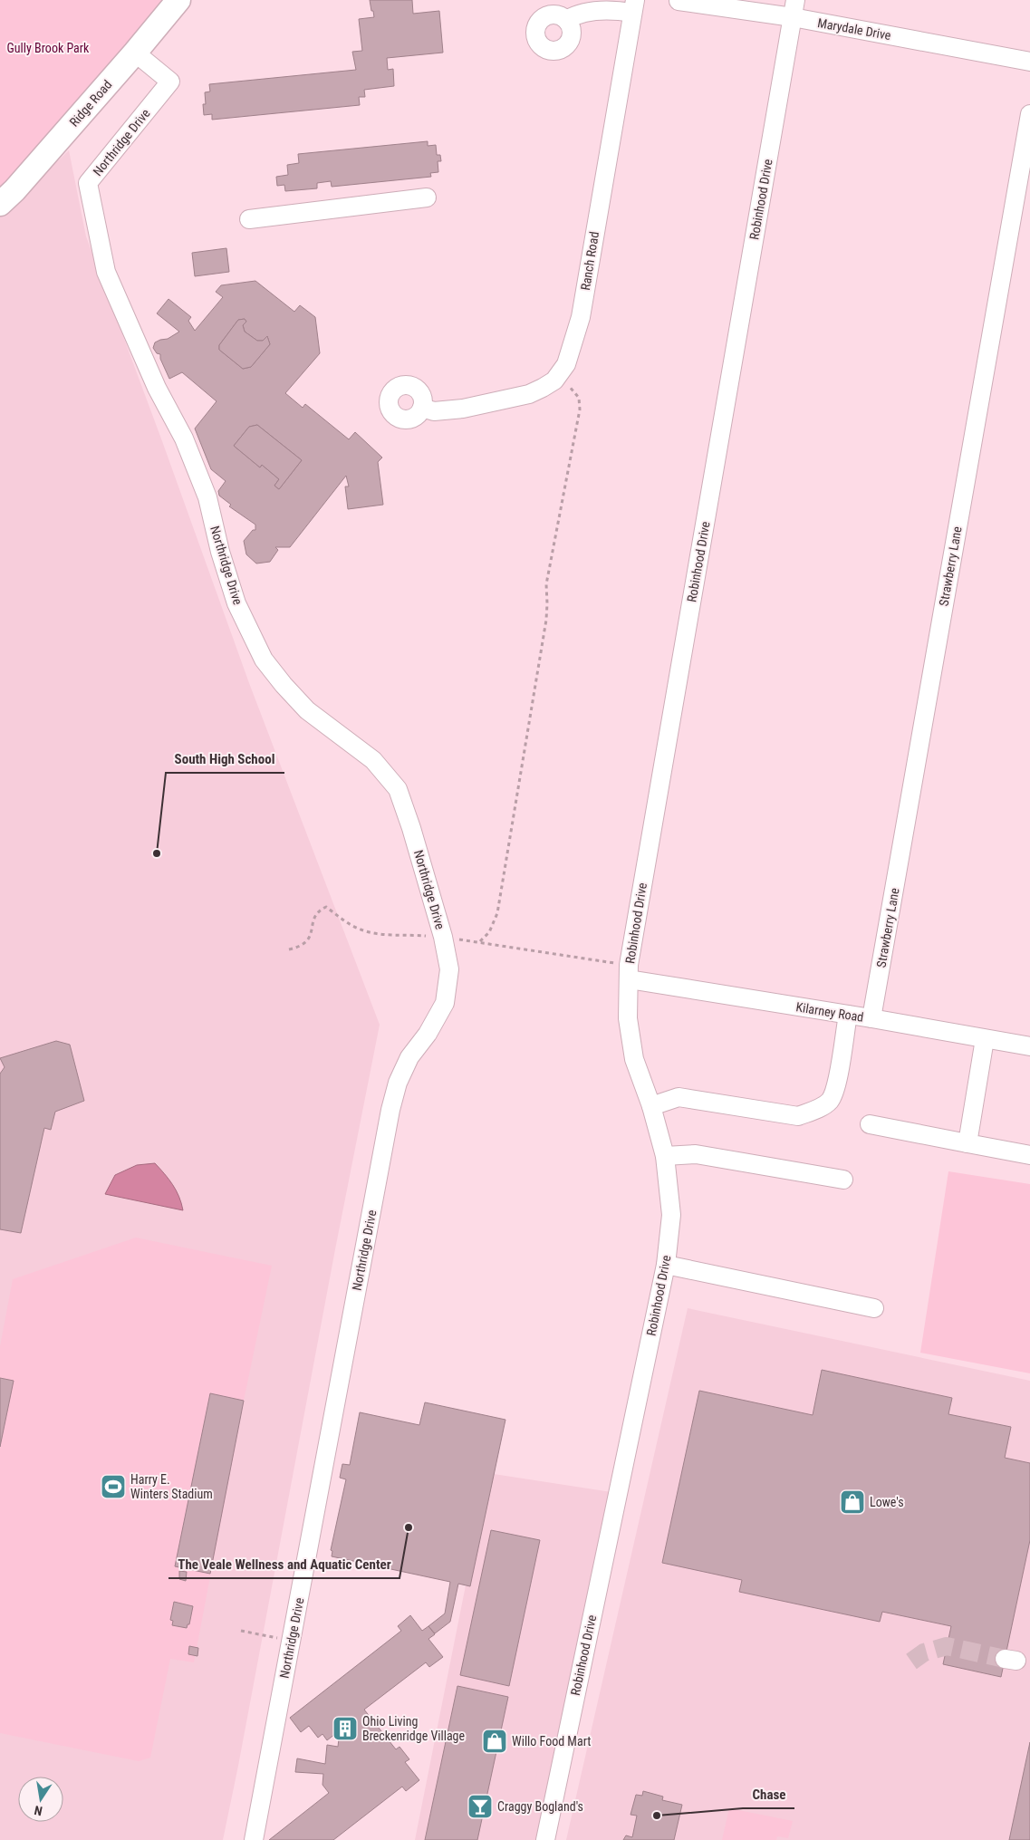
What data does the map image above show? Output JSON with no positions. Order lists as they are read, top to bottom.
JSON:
{
  "streets": {
    "main road": ["Ridge Road"],
    "street": [
      "Marydale Drive",
      "Northridge Drive",
      "Robinhood Drive",
      "Ranch Road",
      "Strawberry Lane",
      "Kilarney Road"
    ]
  },
  "crossings": [
    ["Marydale Drive", "Robinhood Drive"],
    ["Ridge Road", "Northridge Drive"],
    ["Robinhood Drive", "Kilarney Road"],
    ["Strawberry Lane", "Kilarney Road"]
  ],
  "parks": ["Gully Brook Park"],
  "places": {
    "other": ["South High School", "The Veale Wellness and Aquatic Center", "Chase"],
    "sports": ["Harry E. Winters Stadium"],
    "shop": ["Lowe's", "Willo Food Mart"],
    "building": ["Ohio Living Breckenridge Village"],
    "bar": ["Craggy Bogland's"]
  },
  "north": "bottom"
}
